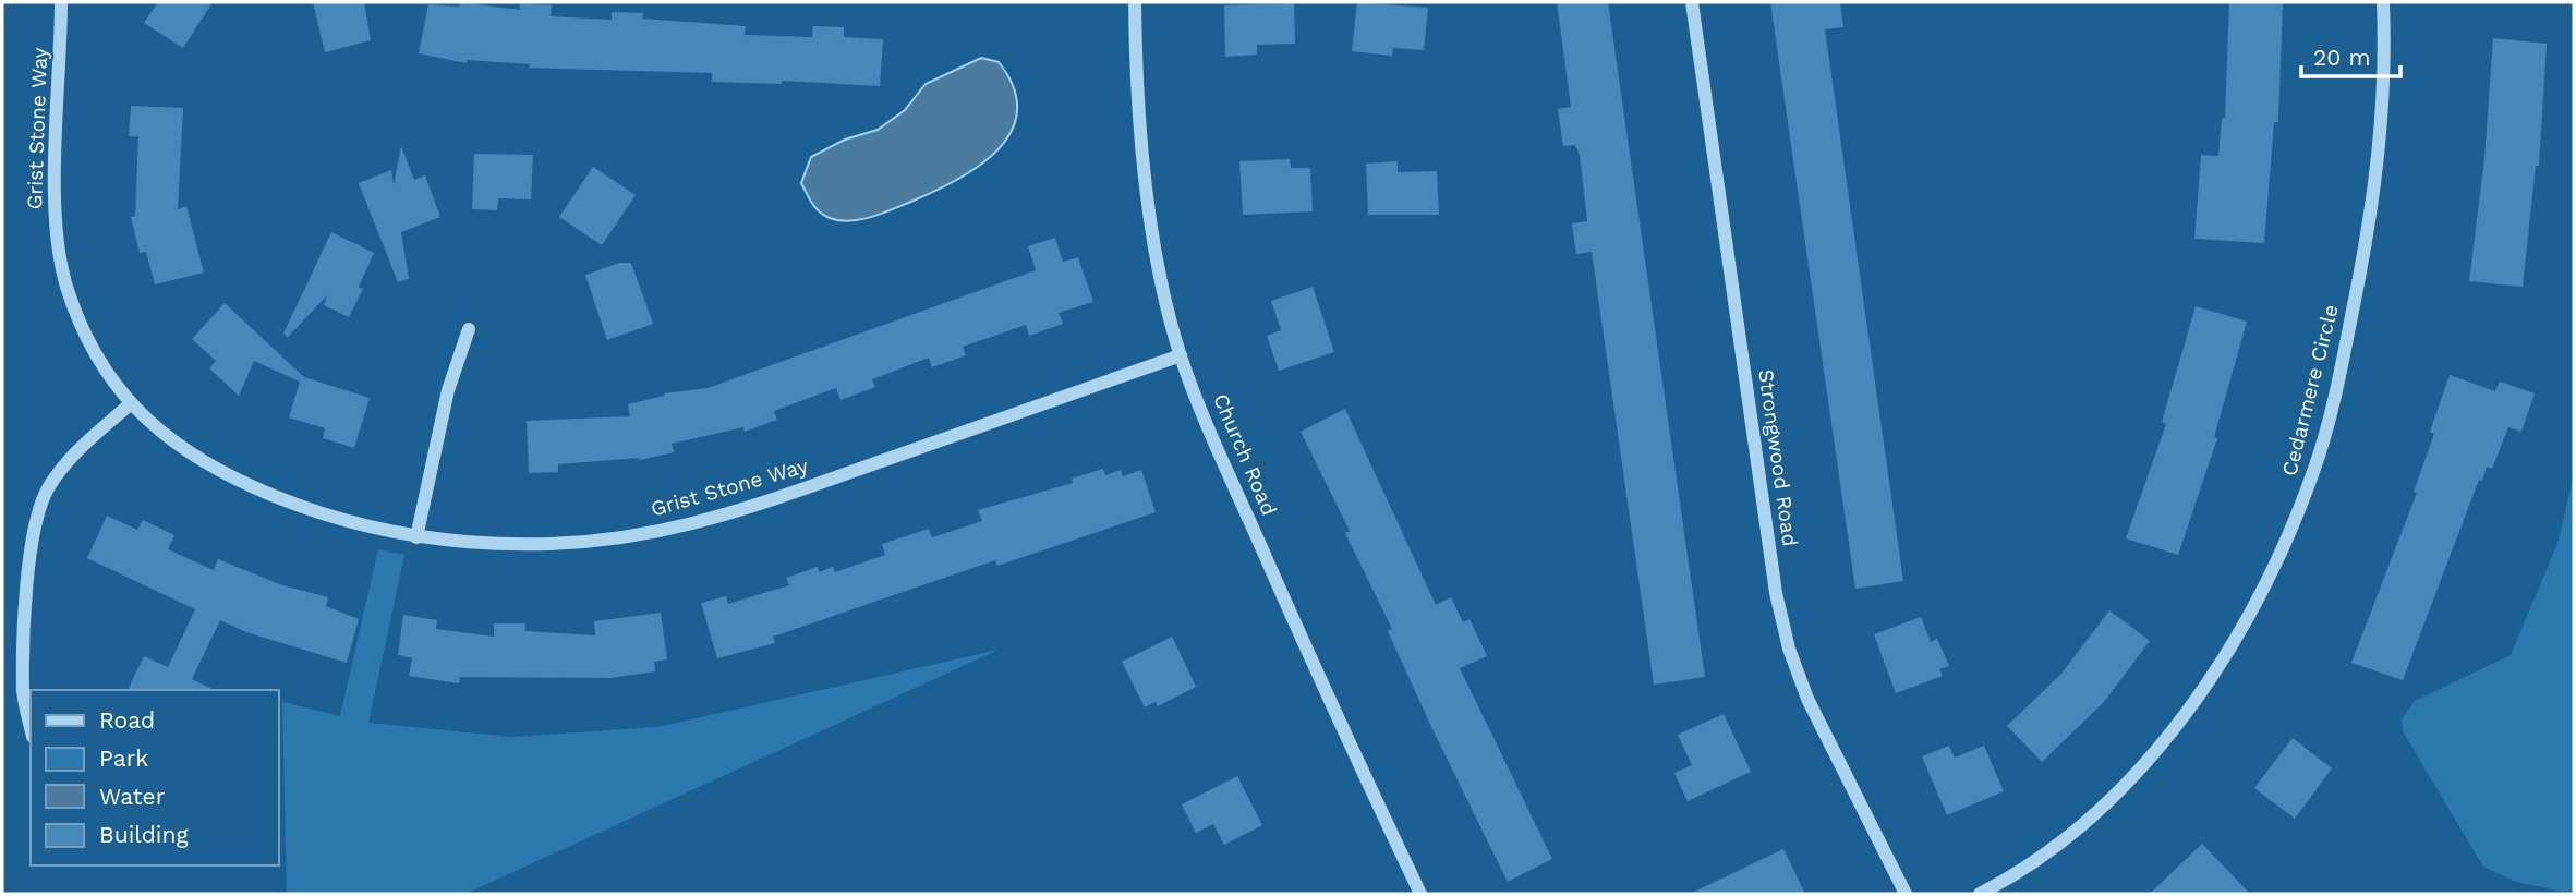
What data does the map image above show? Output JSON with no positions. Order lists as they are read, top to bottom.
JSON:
{
  "streets": {
    "street": [
      "Grist Stone Way",
      "Cedarmere Circle",
      "Church Road",
      "Strongwood Road"
    ]
  },
  "crossings": [
    ["Grist Stone Way", "Church Road"]
  ],
  "legend": [
    "Road",
    "Park",
    "Water",
    "Building"
  ],
  "scale_bar": "20 m"
}
